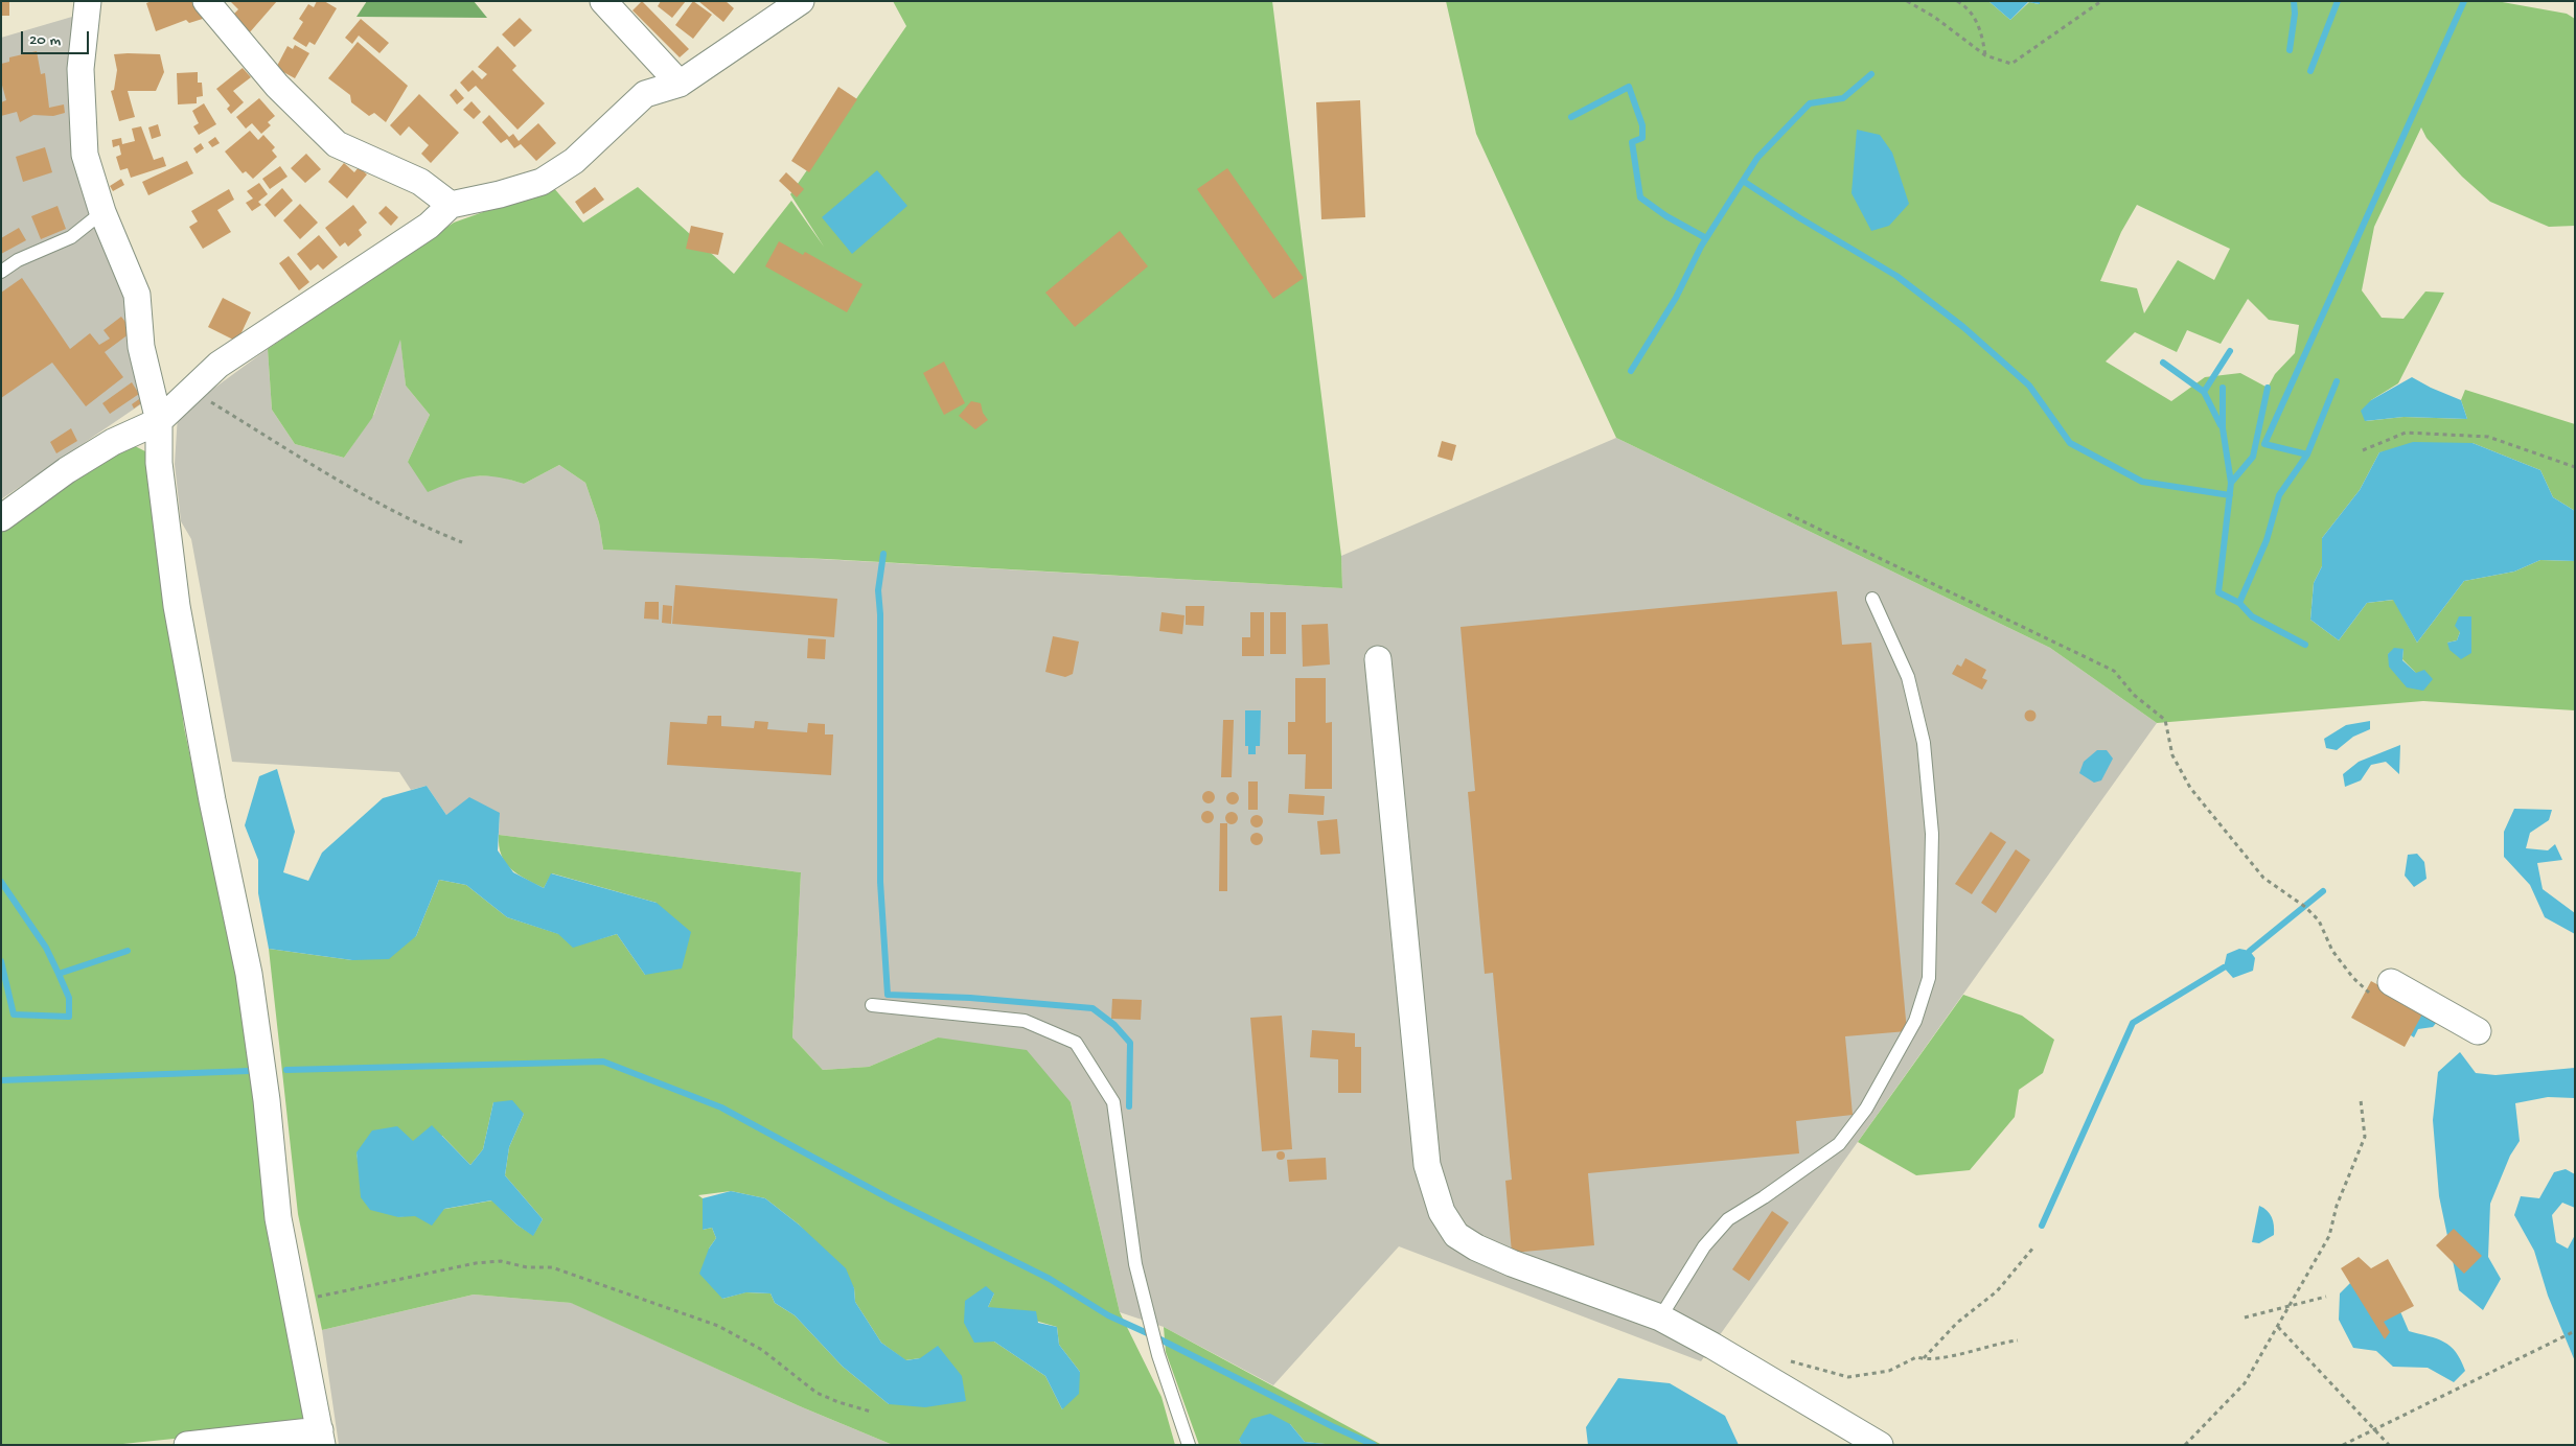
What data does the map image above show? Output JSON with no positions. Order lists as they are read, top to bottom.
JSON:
{
  "scale_bar": "20 m"
}
